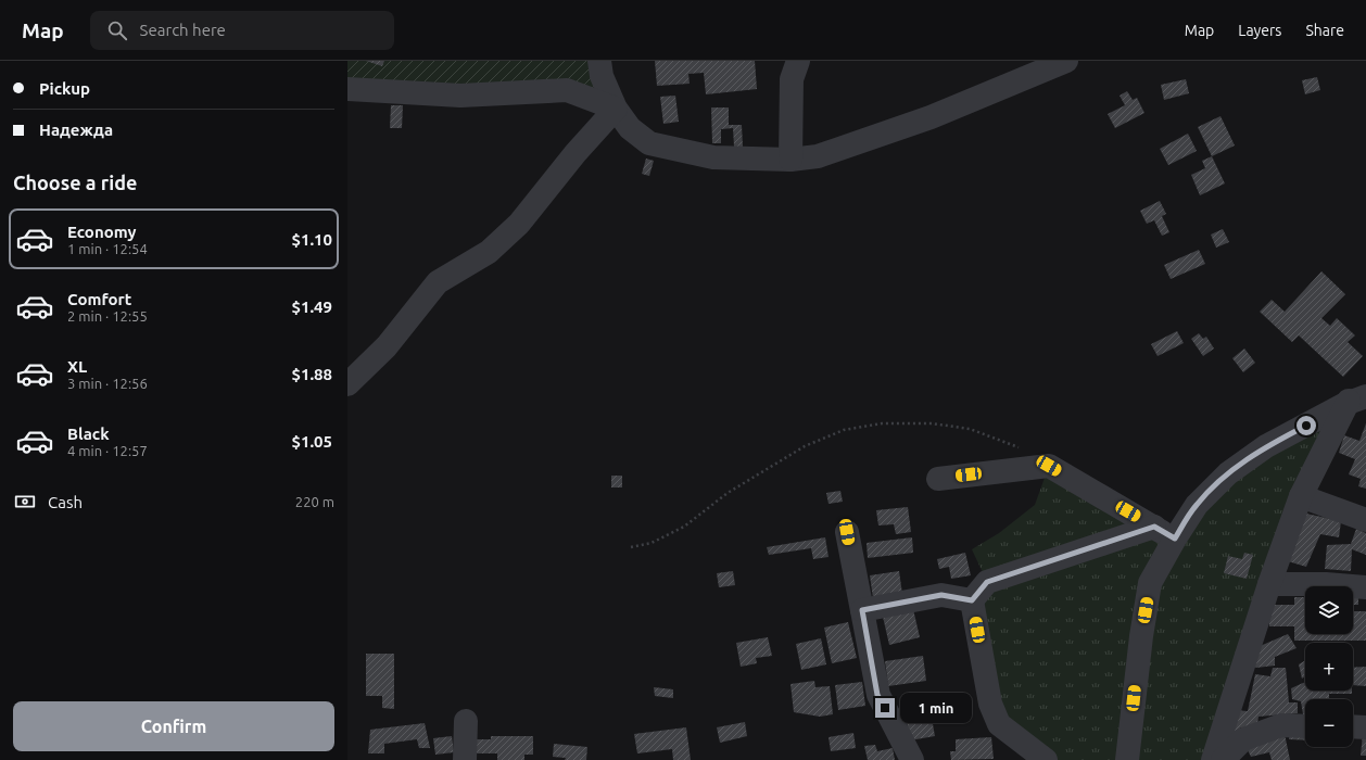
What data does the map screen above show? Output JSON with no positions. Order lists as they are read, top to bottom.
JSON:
{
  "page": {
    "header": "Map",
    "search": "Search here",
    "nav": ["Map", "Layers", "Share"],
    "banner": ["Pickup", "Надежда"],
    "heading": "Choose a ride",
    "list": [
      {
        "name": "Economy",
        "note": "1 min · 12:54",
        "value": "$1.10"
      },
      {
        "name": "Comfort",
        "note": "2 min · 12:55",
        "value": "$1.49"
      },
      {
        "name": "XL",
        "note": "3 min · 12:56",
        "value": "$1.88"
      },
      {
        "name": "Black",
        "note": "4 min · 12:57",
        "value": "$1.05"
      }
    ],
    "pay": ["Cash", "220 m"],
    "map_buttons": ["+", "−"],
    "buttons": "Confirm",
    "bubble": "1 min"
  }
}
